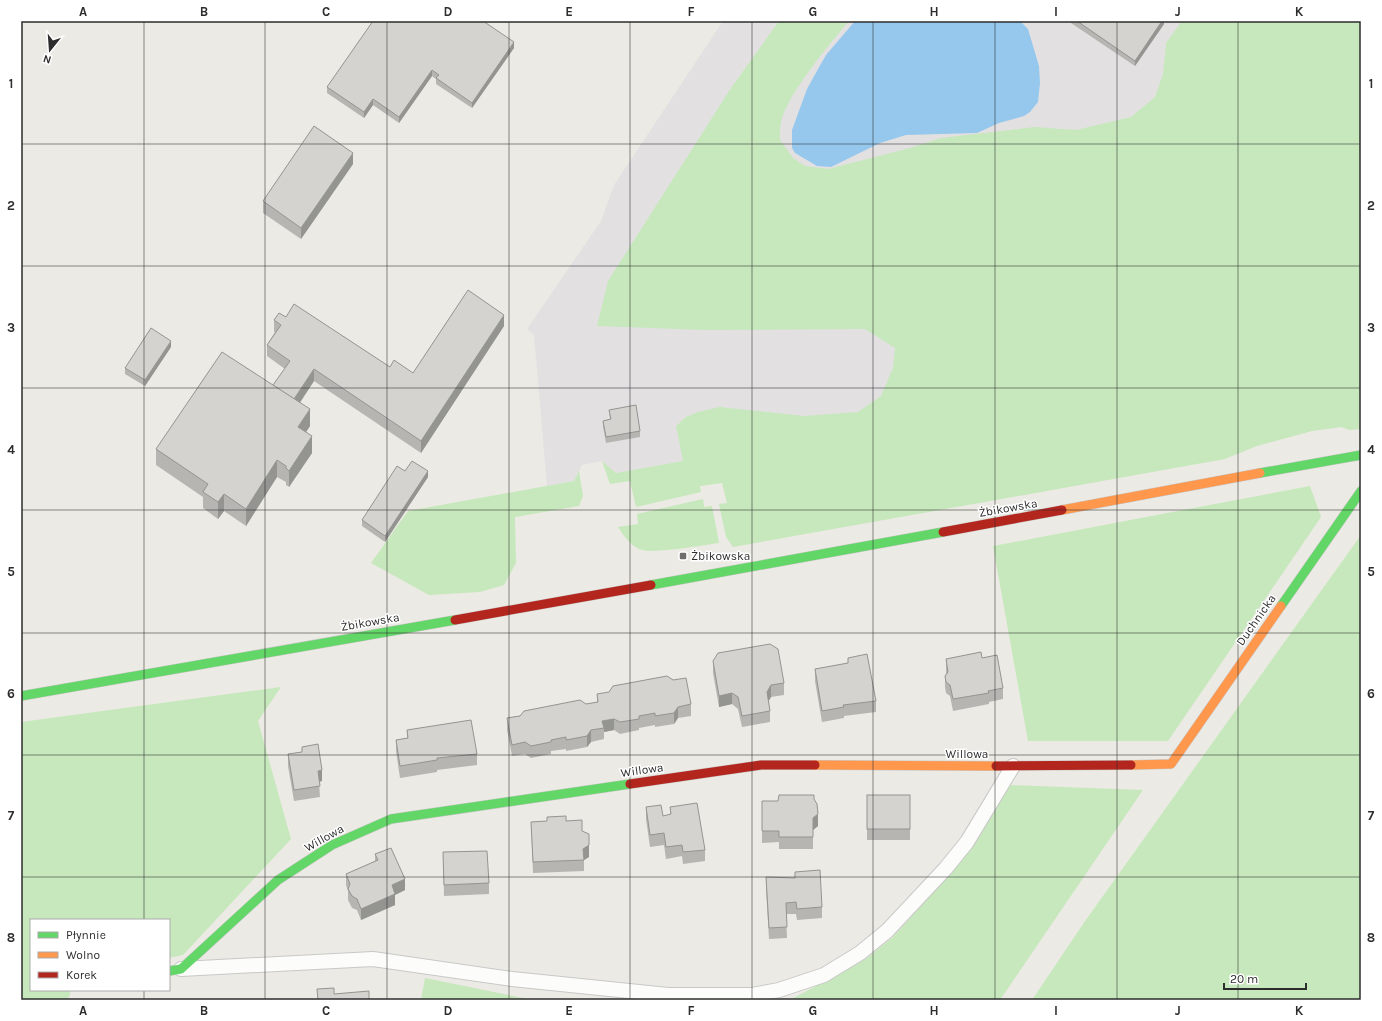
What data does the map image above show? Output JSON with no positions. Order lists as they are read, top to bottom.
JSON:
{
  "streets": {
    "street": ["Żbikowska", "Duchnicka", "Willowa"]
  },
  "crossings": [
    ["Duchnicka", "Willowa"]
  ],
  "places": {
    "transit": ["Żbikowska"]
  },
  "legend": ["Płynnie", "Wolno", "Korek"],
  "scale_bar": "20 m",
  "north": "bottom",
  "grid": {
    "columns": [
      "A",
      "B",
      "C",
      "D",
      "E",
      "F",
      "G",
      "H",
      "I",
      "J",
      "K"
    ],
    "rows": [
      "1",
      "2",
      "3",
      "4",
      "5",
      "6",
      "7",
      "8"
    ]
  }
}
